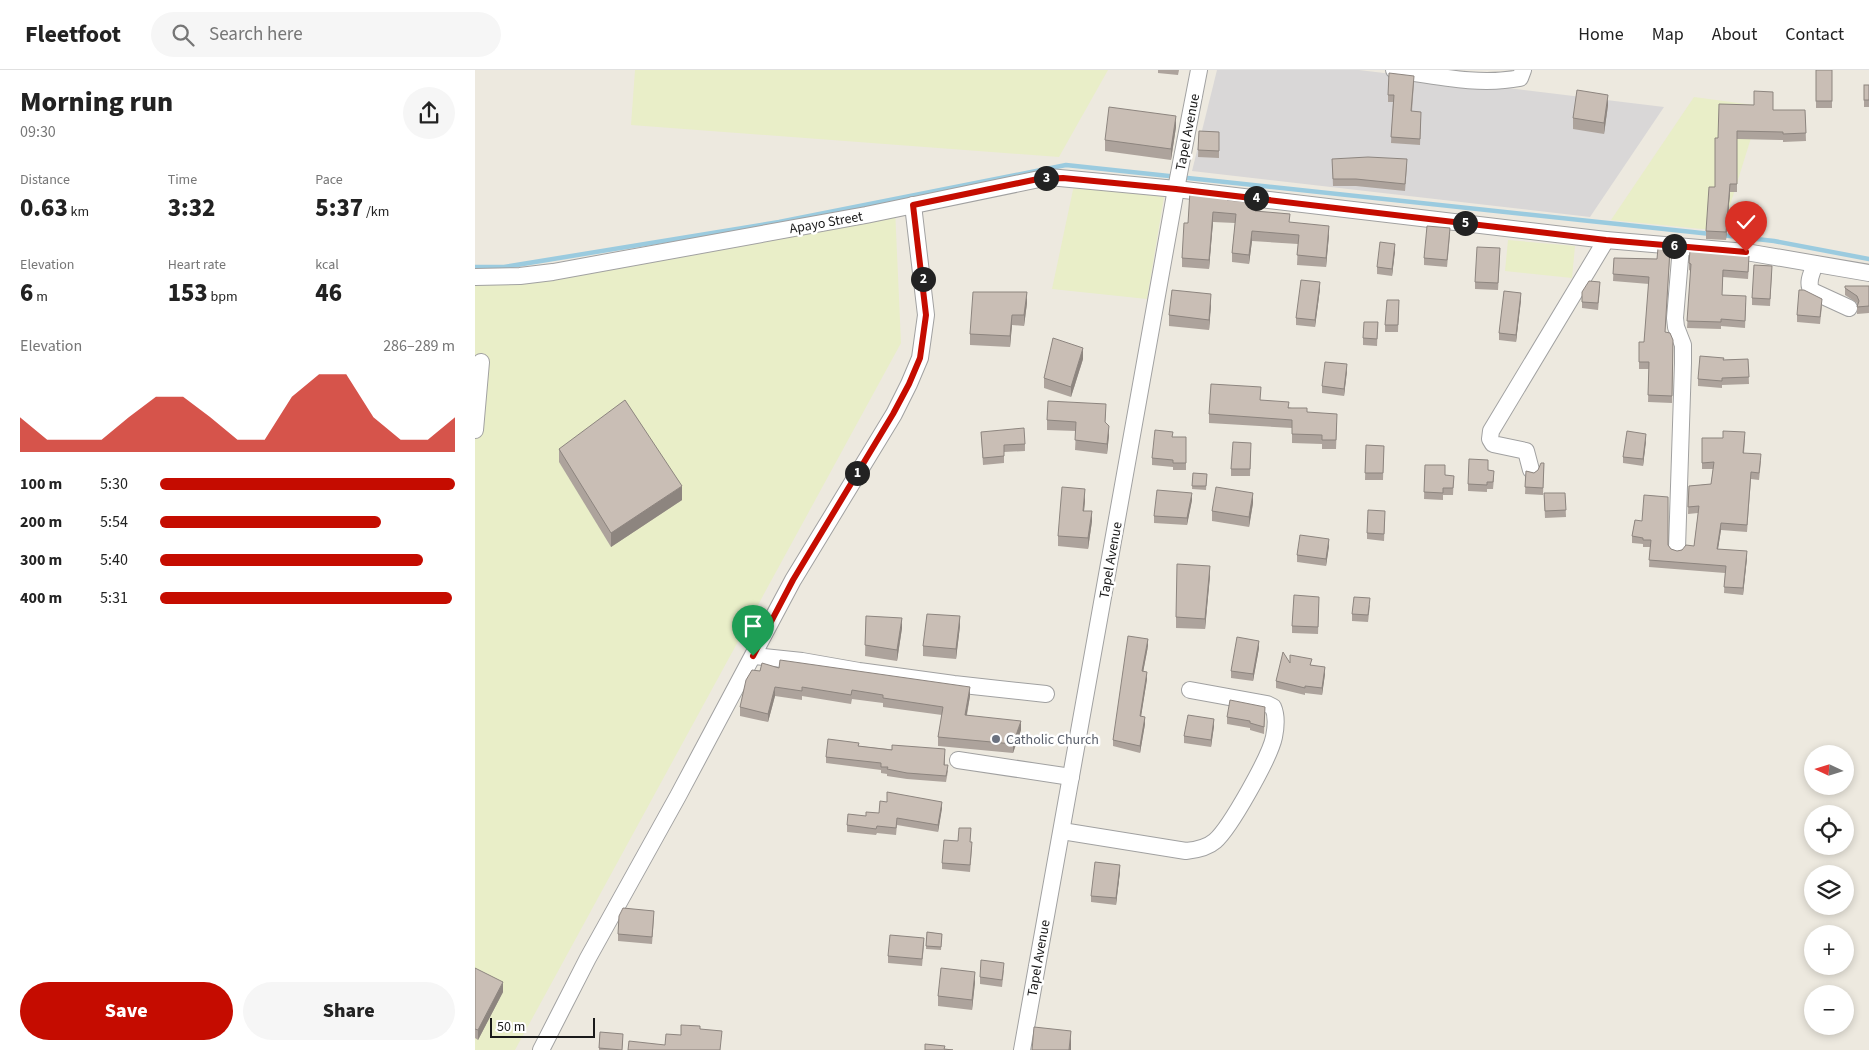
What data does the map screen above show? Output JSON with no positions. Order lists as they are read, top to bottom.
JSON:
{
  "streets": {
    "street": ["Tapel Avenue", "Apayo Street"]
  },
  "crossings": [
    ["Tapel Avenue", "Apayo Street"]
  ],
  "places": ["Catholic Church"],
  "scale_bar": "50 m",
  "north": "left",
  "page": {
    "header": "Fleetfoot",
    "search": "Search here",
    "nav": [
      "Home",
      "Map",
      "About",
      "Contact"
    ],
    "heading": ["Morning run", "09:30"],
    "stats": [
      ["Distance", "0.63 km"],
      ["Time", "3:32"],
      ["Pace", "5:37 /km"],
      ["Elevation", "6 m"],
      ["Heart rate", "153 bpm"],
      ["kcal", "46"]
    ],
    "pins": [
      "3",
      "4",
      "5",
      "6",
      "2",
      "1"
    ],
    "chart": ["Elevation", "286–289 m"],
    "list": [
      {
        "name": "100 m",
        "note": "5:30"
      },
      {
        "name": "200 m",
        "note": "5:54"
      },
      {
        "name": "300 m",
        "note": "5:40"
      },
      {
        "name": "400 m",
        "note": "5:31"
      }
    ],
    "map_buttons": ["+", "−"],
    "buttons": ["Save", "Share"],
    "scale": "50 m"
  }
}
